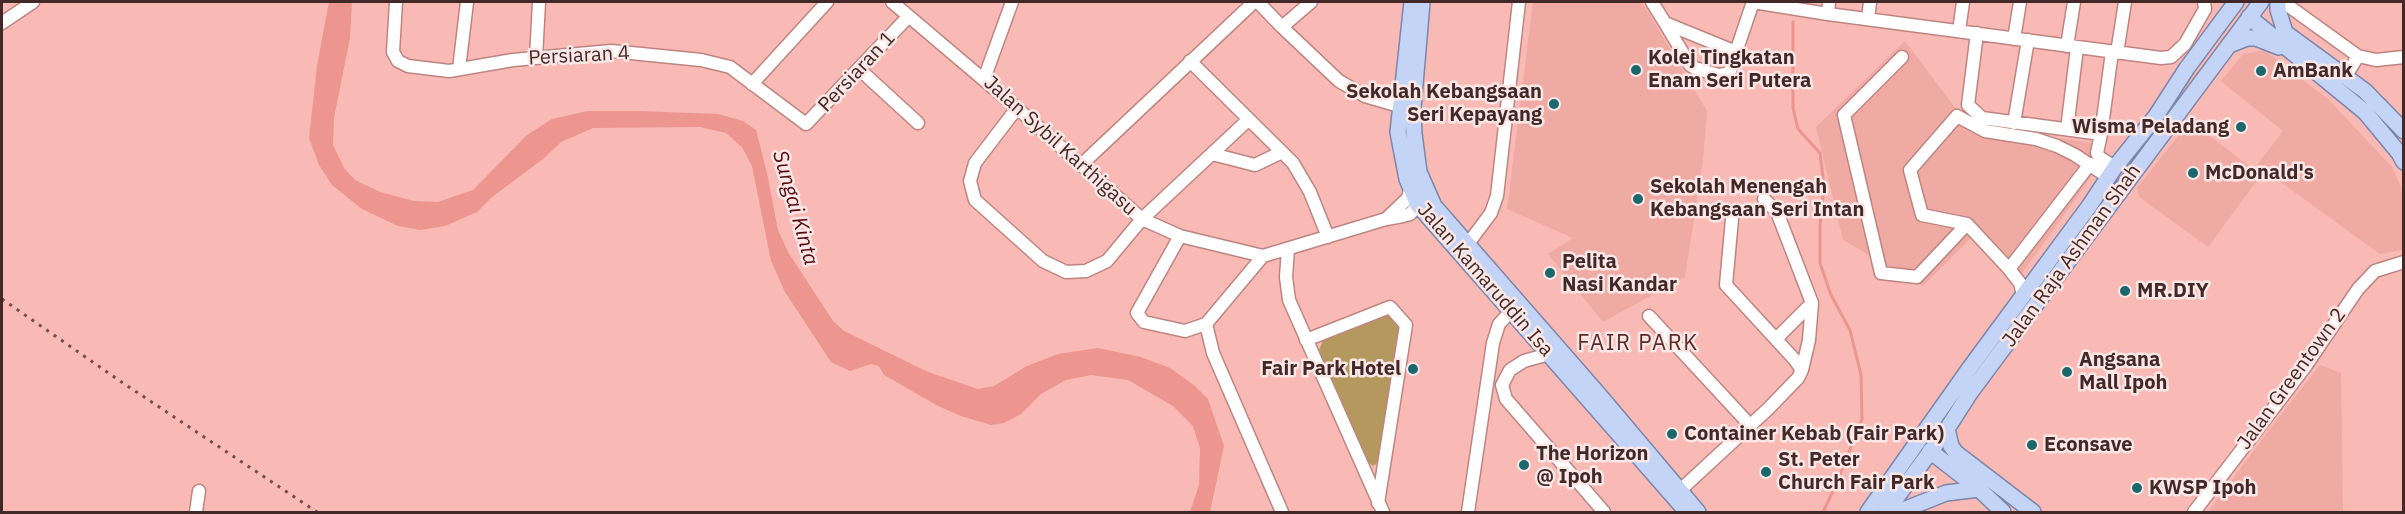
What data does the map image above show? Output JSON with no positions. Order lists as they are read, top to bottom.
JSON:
{
  "streets": {
    "main road": ["Jalan Raja Ashman Shah", "Jalan Kamaruddin Isa"],
    "street": [
      "Persiaran 4",
      "Persiaran 1",
      "Jalan Sybil Karthigasu",
      "Jalan Greentown 2"
    ]
  },
  "crossings": [
    ["Persiaran 4", "Persiaran 1"],
    ["Persiaran 1", "Jalan Sybil Karthigasu"],
    ["Jalan Sybil Karthigasu", "Jalan Kamaruddin Isa"]
  ],
  "districts": ["FAIR PARK"],
  "water": ["Sungai Kinta"],
  "places": [
    "Kolej Tingkatan Enam Seri Putera",
    "AmBank",
    "Sekolah Kebangsaan Seri Kepayang",
    "Wisma Peladang",
    "McDonald's",
    "Sekolah Menengah Kebangsaan Seri Intan",
    "Pelita Nasi Kandar",
    "MR.DIY",
    "Fair Park Hotel",
    "Angsana Mall Ipoh",
    "Container Kebab (Fair Park)",
    "Econsave",
    "The Horizon @ Ipoh",
    "St. Peter Church Fair Park",
    "KWSP Ipoh"
  ]
}
